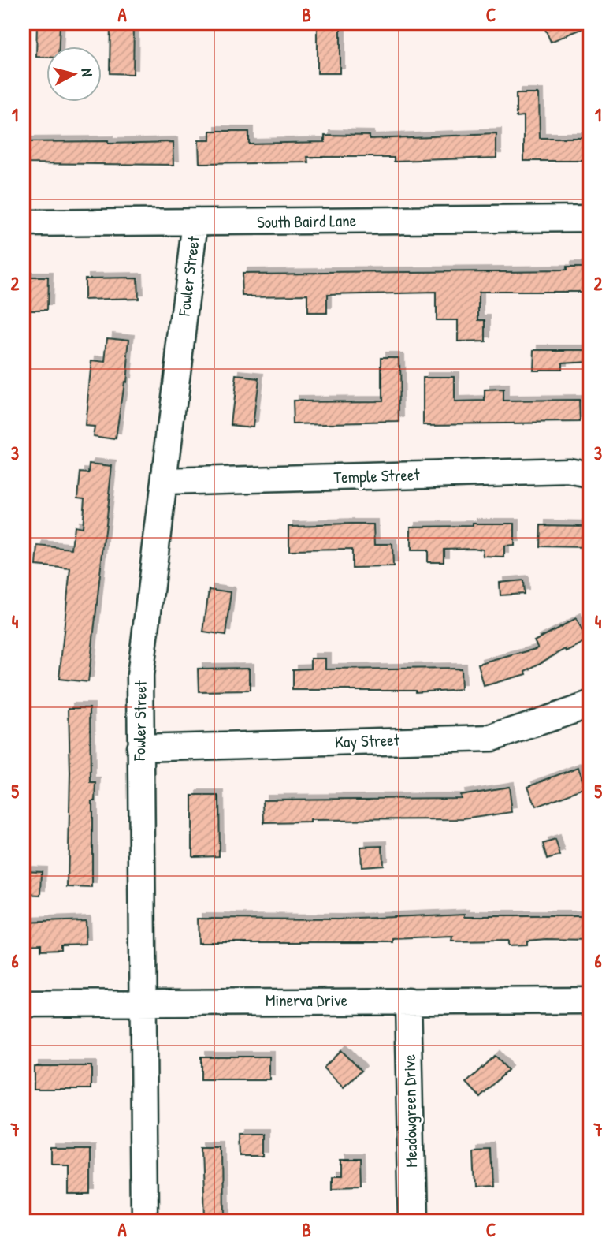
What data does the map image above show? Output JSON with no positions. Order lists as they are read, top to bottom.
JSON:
{
  "streets": {
    "street": [
      "South Baird Lane",
      "Fowler Street",
      "Temple Street",
      "Kay Street",
      "Minerva Drive",
      "Meadowgreen Drive"
    ]
  },
  "crossings": [
    ["South Baird Lane", "Fowler Street"],
    ["Fowler Street", "Temple Street"],
    ["Fowler Street", "Kay Street"],
    ["Fowler Street", "Minerva Drive"],
    ["Minerva Drive", "Meadowgreen Drive"]
  ],
  "north": "right",
  "grid": {
    "columns": ["A", "B", "C"],
    "rows": [
      "1",
      "2",
      "3",
      "4",
      "5",
      "6",
      "7"
    ]
  }
}
